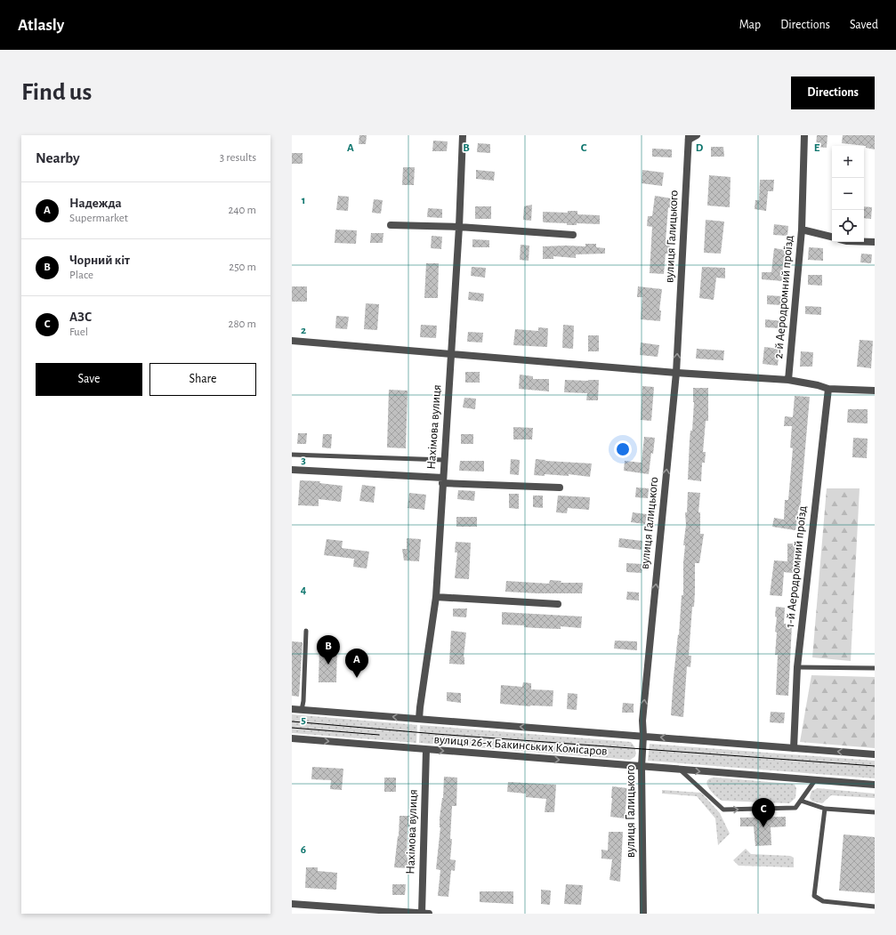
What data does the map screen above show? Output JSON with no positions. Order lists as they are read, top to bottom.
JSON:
{
  "streets": {
    "street": [
      "вулиця Галицького",
      "2-й Аеродромний проїзд",
      "Нахімова вулиця",
      "1-й Аеродромний проїзд",
      "вулиця 26-х Бакинських Комісаров"
    ]
  },
  "crossings": [
    ["вулиця Галицького", "вулиця 26-х Бакинських Комісаров"],
    ["Нахімова вулиця", "вулиця 26-х Бакинських Комісаров"],
    ["1-й Аеродромний проїзд", "вулиця 26-х Бакинських Комісаров"]
  ],
  "one_way": ["вулиця Галицького"],
  "page": {
    "header": "Atlasly",
    "nav": ["Map", "Directions", "Saved"],
    "buttons": [
      "Directions",
      ["Save", "Share"]
    ],
    "title": "Find us",
    "heading": ["Nearby", "3 results"],
    "map_buttons": ["+", "−"],
    "list": [
      {
        "mark": "A",
        "name": "Надежда",
        "note": "Supermarket",
        "value": "240 m"
      },
      {
        "mark": "B",
        "name": "Чорний кіт",
        "note": "Place",
        "value": "250 m"
      },
      {
        "mark": "C",
        "name": "АЗС",
        "note": "Fuel",
        "value": "280 m"
      }
    ],
    "pins": ["B", "A", "C"]
  },
  "grid": {
    "columns": [
      "A",
      "B",
      "C",
      "D",
      "E"
    ],
    "rows": [
      "1",
      "2",
      "3",
      "4",
      "5",
      "6"
    ]
  }
}
